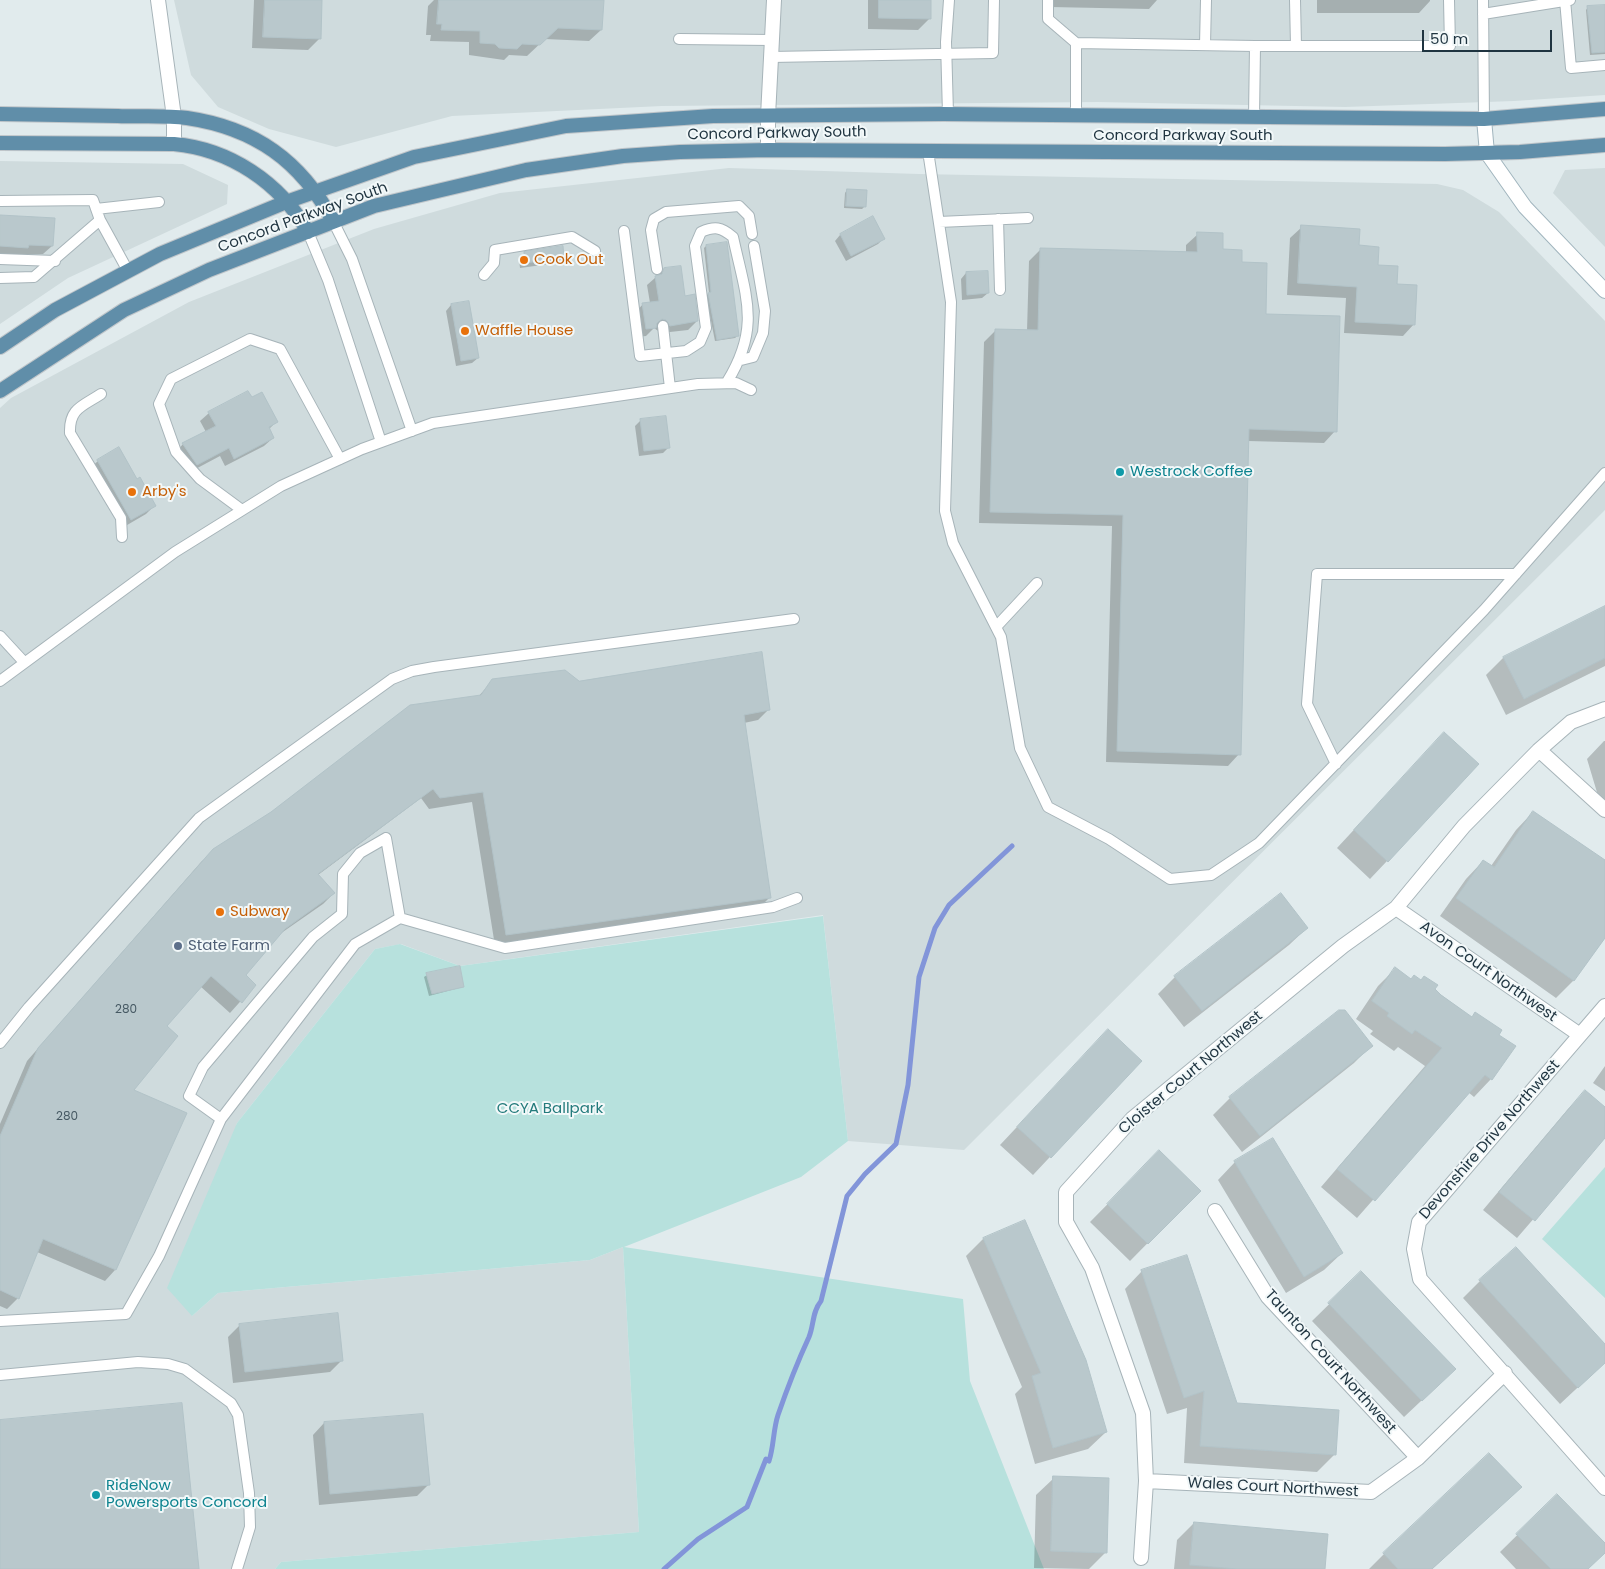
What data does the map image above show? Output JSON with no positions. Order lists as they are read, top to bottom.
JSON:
{
  "streets": {
    "main road": ["Concord Parkway South"],
    "street": [
      "Avon Court Northwest",
      "Cloister Court Northwest",
      "Devonshire Drive Northwest",
      "Taunton Court Northwest",
      "Wales Court Northwest"
    ]
  },
  "crossings": [
    ["Avon Court Northwest", "Cloister Court Northwest"],
    ["Avon Court Northwest", "Devonshire Drive Northwest"],
    ["Cloister Court Northwest", "Wales Court Northwest"],
    ["Devonshire Drive Northwest", "Wales Court Northwest"],
    ["Taunton Court Northwest", "Wales Court Northwest"]
  ],
  "parks": ["CCYA Ballpark"],
  "places": [
    "Cook Out",
    "Waffle House",
    "Westrock Coffee",
    "Arby's",
    "Subway",
    "State Farm",
    "RideNow Powersports Concord"
  ],
  "house_numbers": ["280", "280"],
  "scale_bar": "50 m"
}
